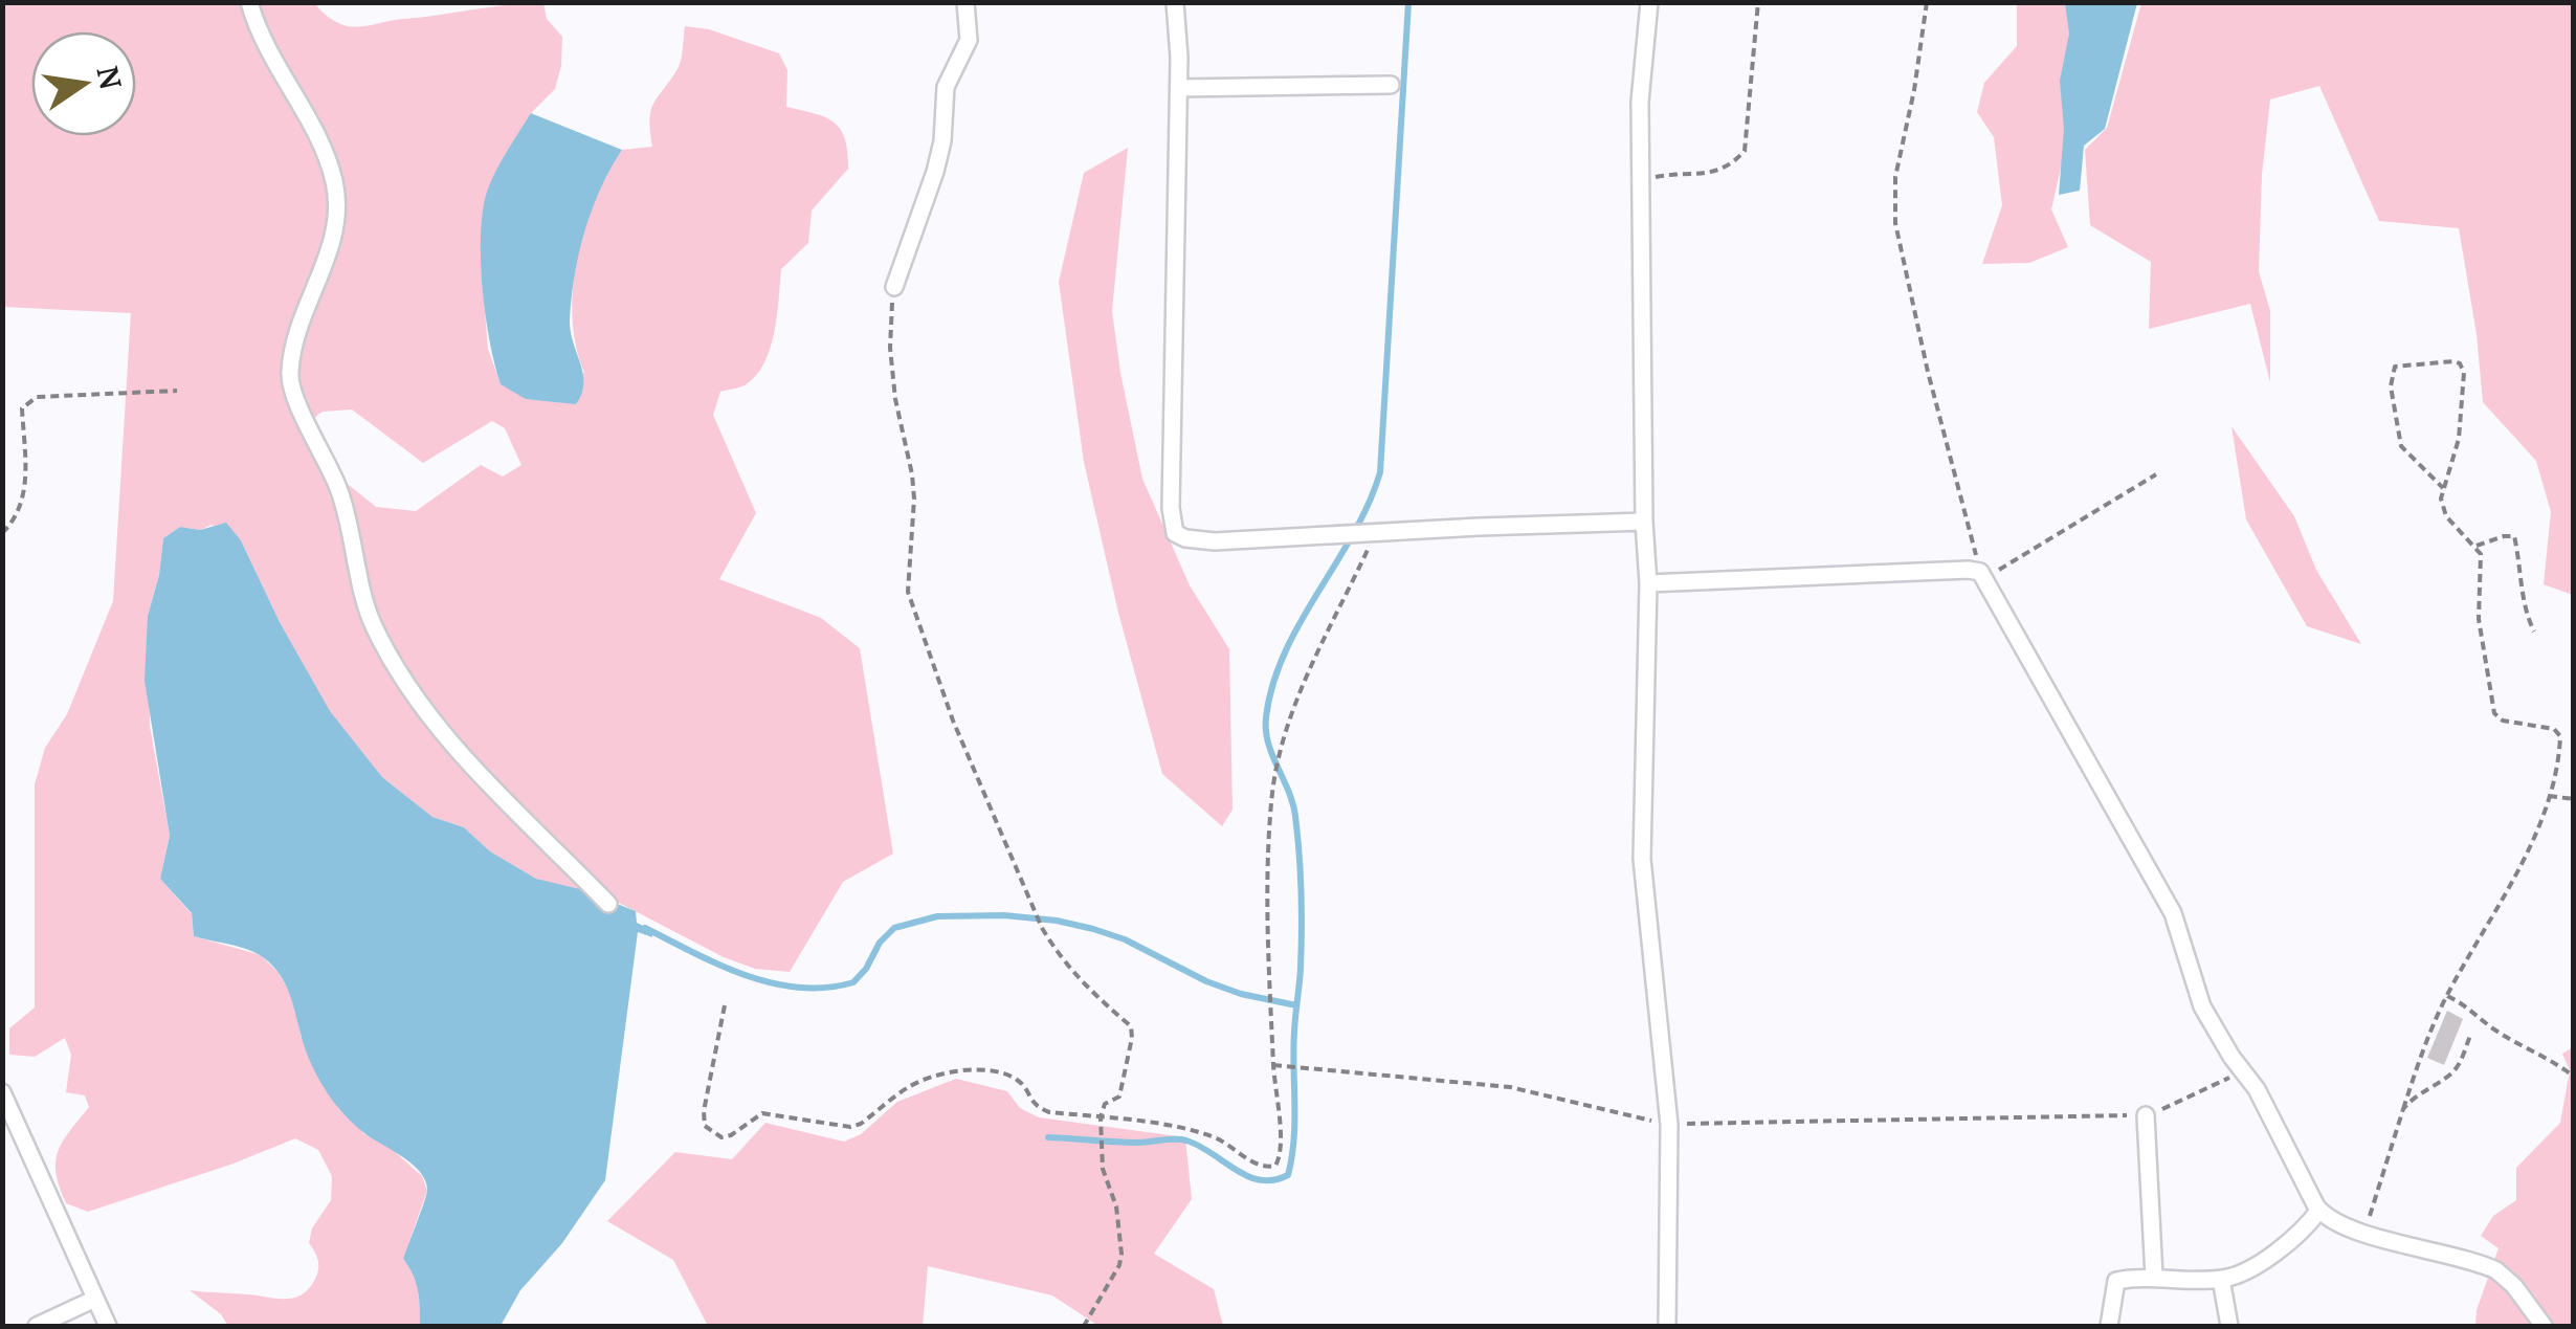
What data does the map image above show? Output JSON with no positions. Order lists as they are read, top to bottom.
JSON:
{
  "north": "right"
}
